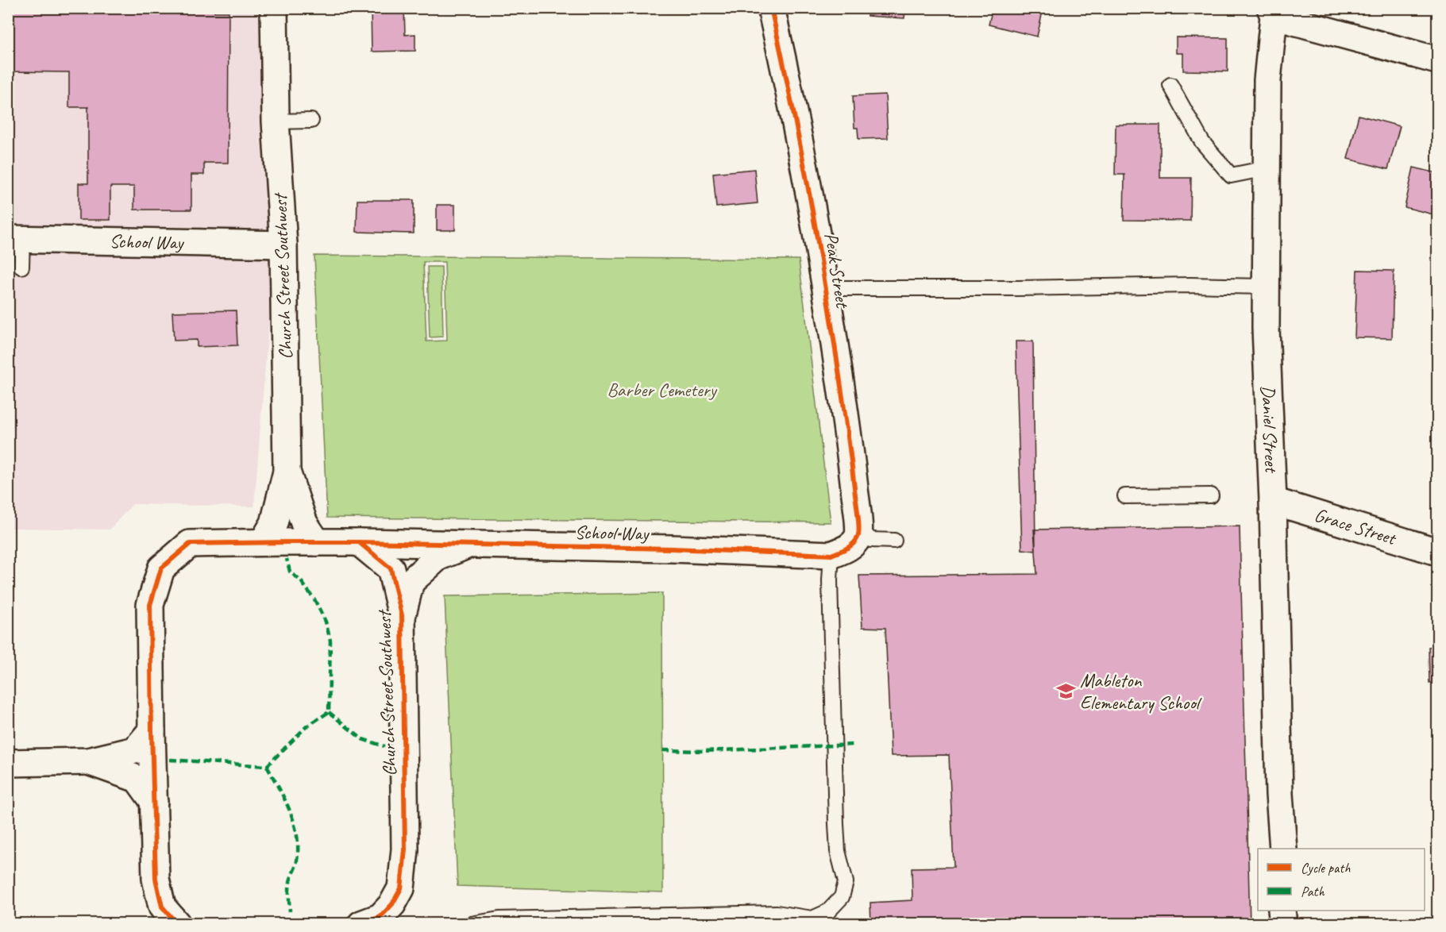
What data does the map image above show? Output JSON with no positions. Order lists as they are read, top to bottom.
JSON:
{
  "streets": {
    "street": [
      "School Way",
      "Peak Street",
      "Church Street Southwest",
      "Daniel Street",
      "Grace Street"
    ]
  },
  "crossings": [
    ["School Way", "Peak Street"],
    ["School Way", "Church Street Southwest"],
    ["Daniel Street", "Grace Street"]
  ],
  "parks": ["Barber Cemetery"],
  "places": {
    "school or university": ["Mableton Elementary School"]
  },
  "legend": ["Cycle path", "Path"]
}
